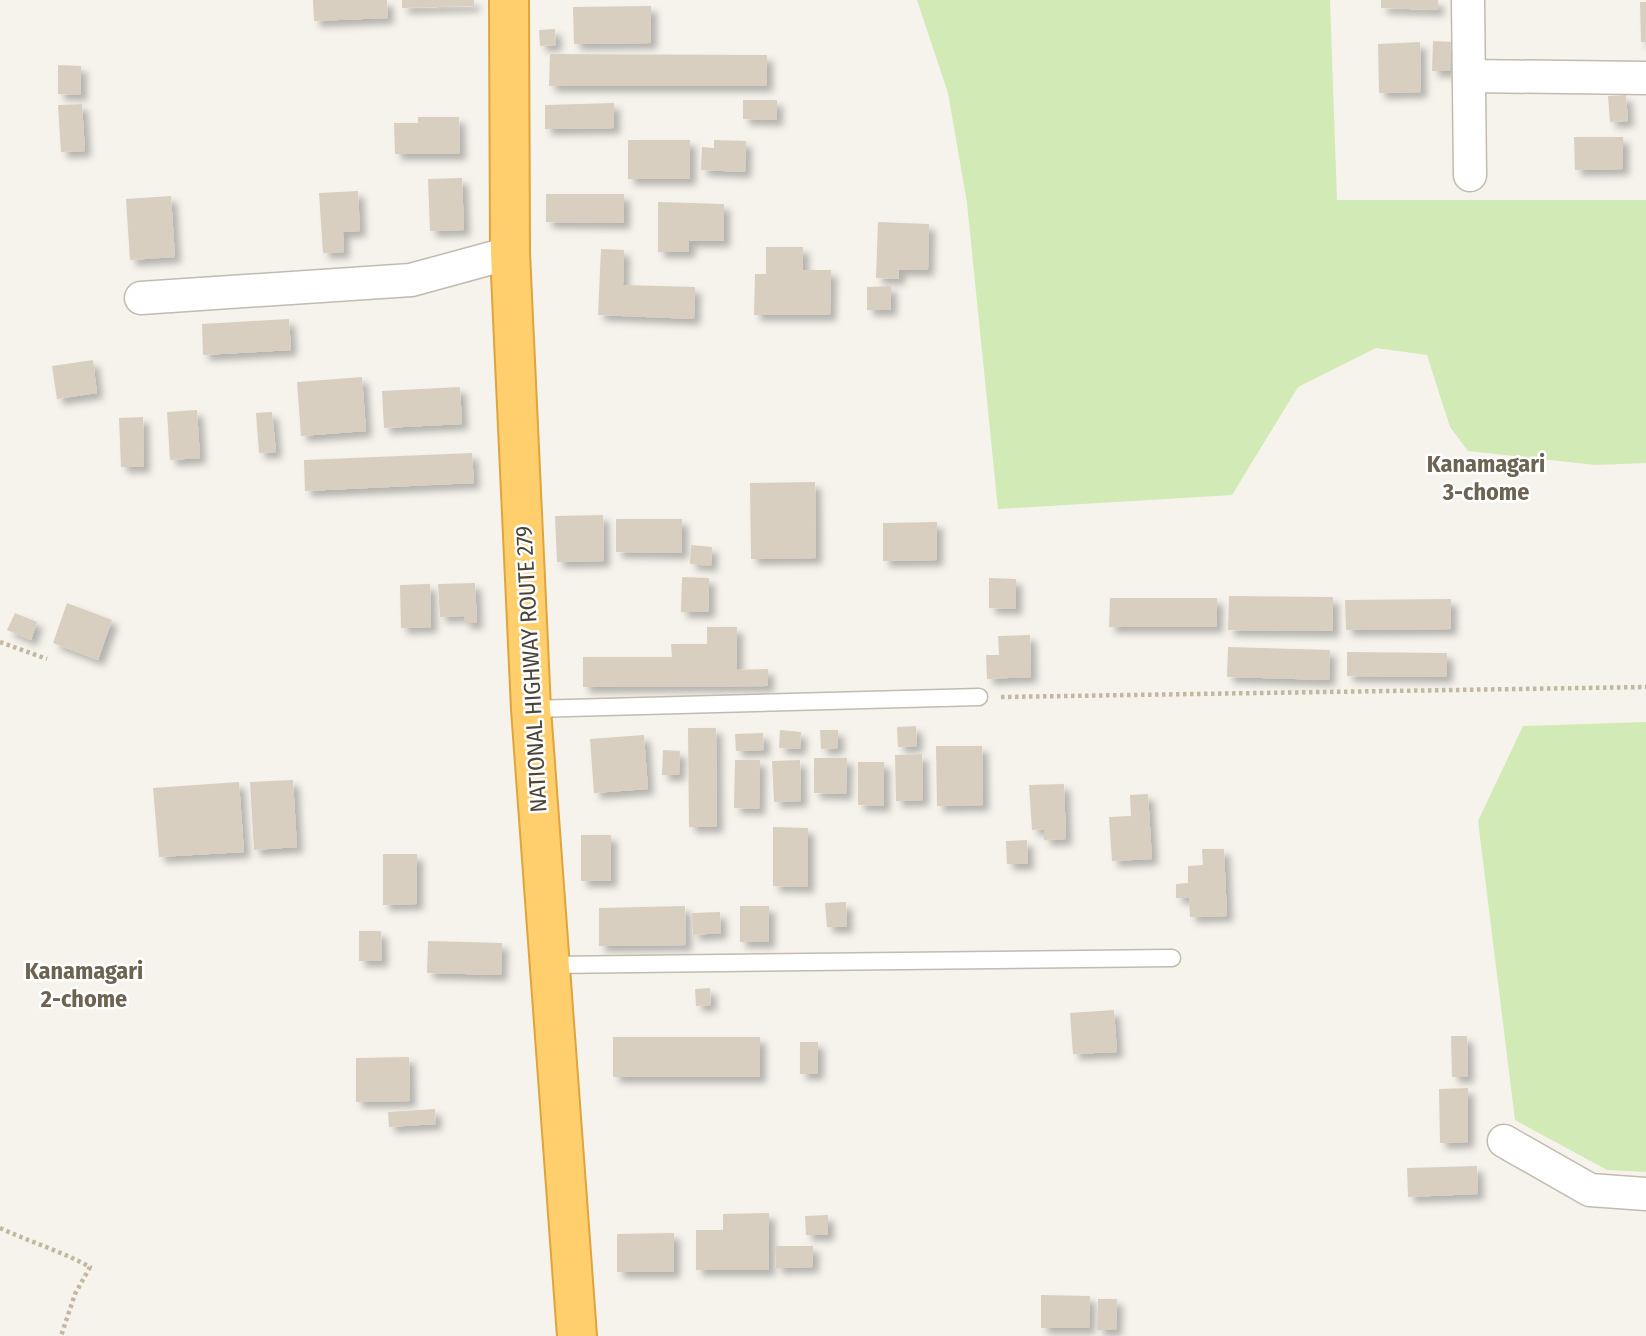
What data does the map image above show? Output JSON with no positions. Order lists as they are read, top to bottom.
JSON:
{
  "streets": {
    "highway": ["NATIONAL HIGHWAY ROUTE 279"]
  },
  "districts": ["Kanamagari 3-chome", "Kanamagari 2-chome"]
}
